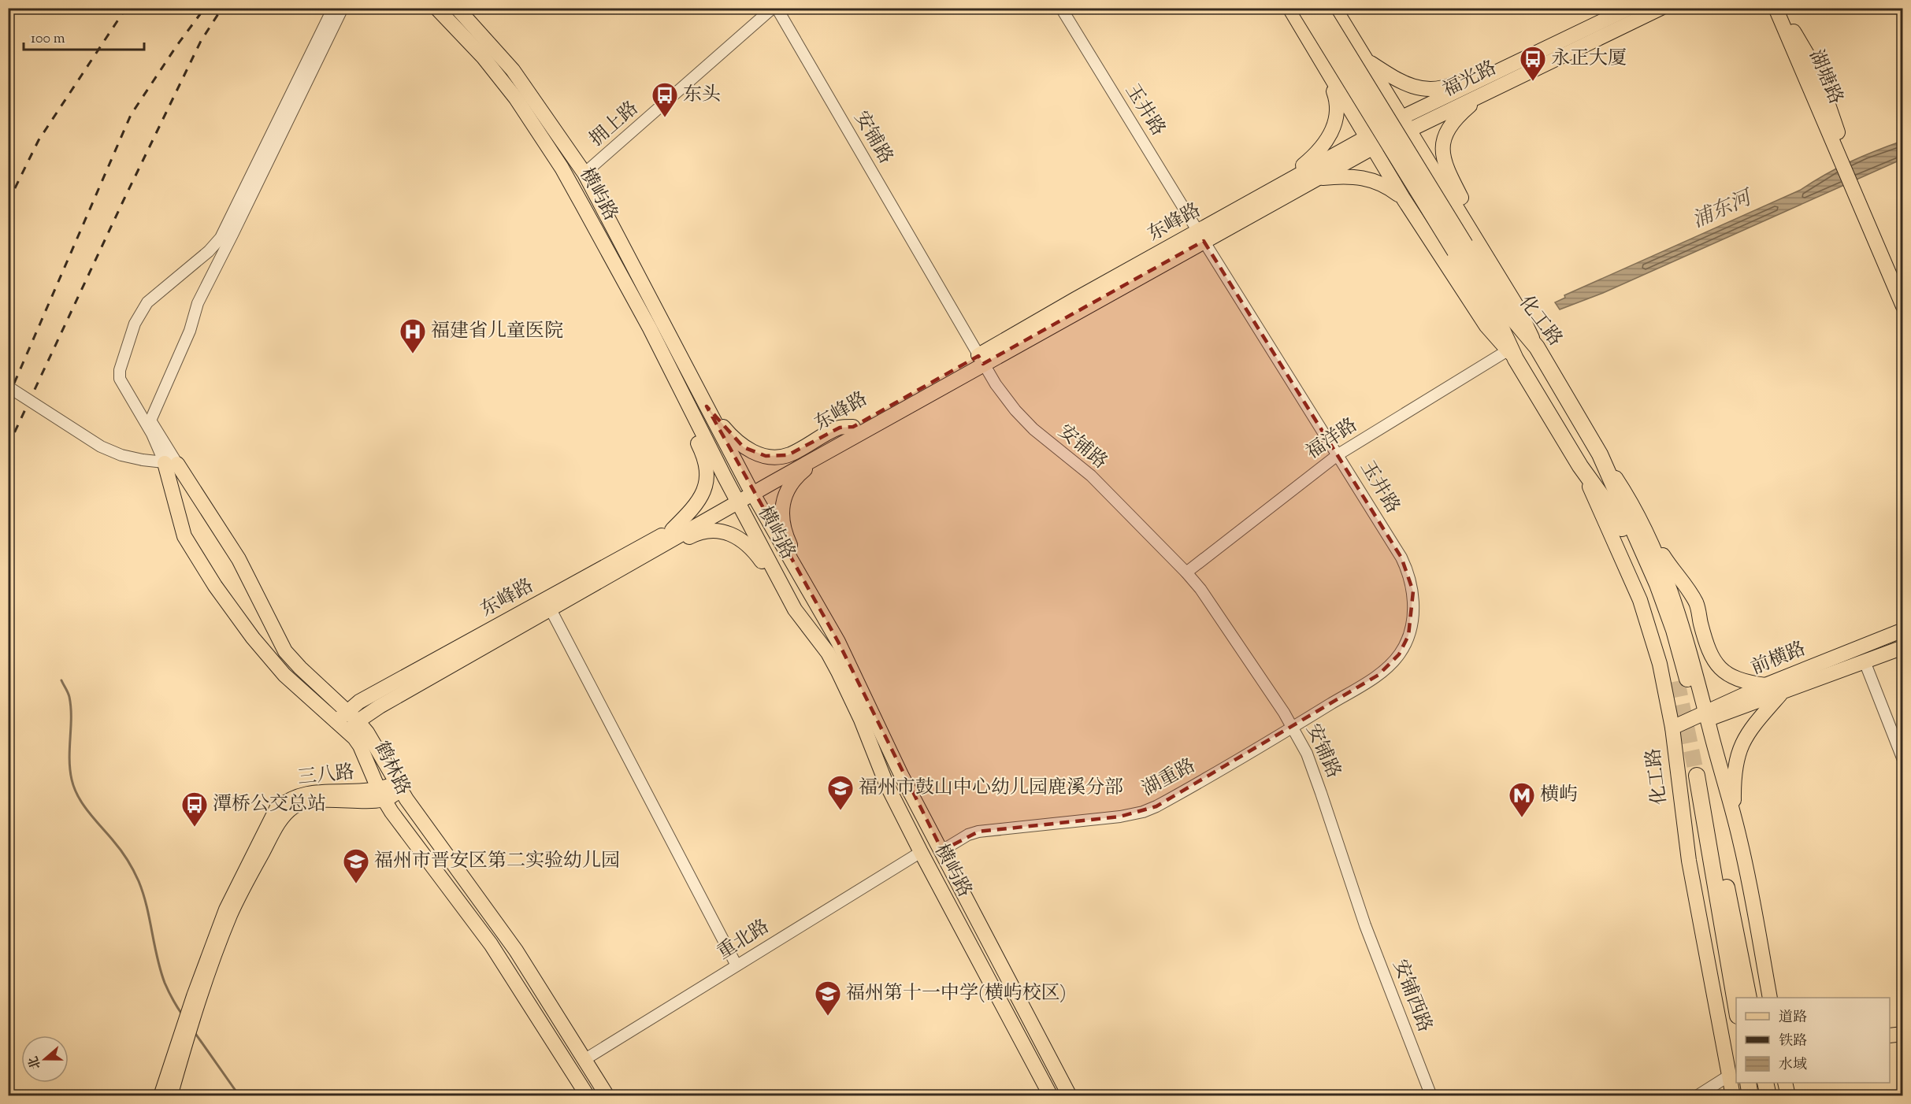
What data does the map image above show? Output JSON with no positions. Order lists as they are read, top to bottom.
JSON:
{
  "streets": {
    "highway": ["化工路"],
    "main road": [
      "湖塘路",
      "福光路",
      "横屿路",
      "东峰路",
      "前横路",
      "鹤林路",
      "三八路"
    ],
    "street": [
      "玉井路",
      "拥上路",
      "安铺路",
      "福洋路",
      "湖重路",
      "重北路",
      "安铺西路"
    ]
  },
  "crossings": [
    ["福光路", "东峰路"],
    ["玉井路", "安铺路"],
    ["玉井路", "东峰路"],
    ["玉井路", "福洋路"],
    ["玉井路", "湖重路"],
    ["拥上路", "横屿路"],
    ["安铺路", "东峰路"],
    ["安铺路", "福洋路"],
    ["安铺路", "湖重路"],
    ["安铺路", "安铺西路"],
    ["横屿路", "东峰路"],
    ["横屿路", "湖重路"],
    ["横屿路", "重北路"],
    ["东峰路", "鹤林路"],
    ["化工路", "福洋路"],
    ["化工路", "前横路"],
    ["鹤林路", "三八路"],
    ["鹤林路", "重北路"]
  ],
  "water": ["浦东河"],
  "places": {
    "bus stop": ["永正大厦", "东头", "潭桥公交总站"],
    "hospital": ["福建省儿童医院"],
    "school or university": ["福州市鼓山中心幼儿园鹿溪分部", "福州市晋安区第二实验幼儿园", "福州第十一中学(横屿校区)"],
    "metro station": ["横屿"]
  },
  "legend": ["道路", "铁路", "水域"],
  "scale_bar": "100 m",
  "north": "left"
}
